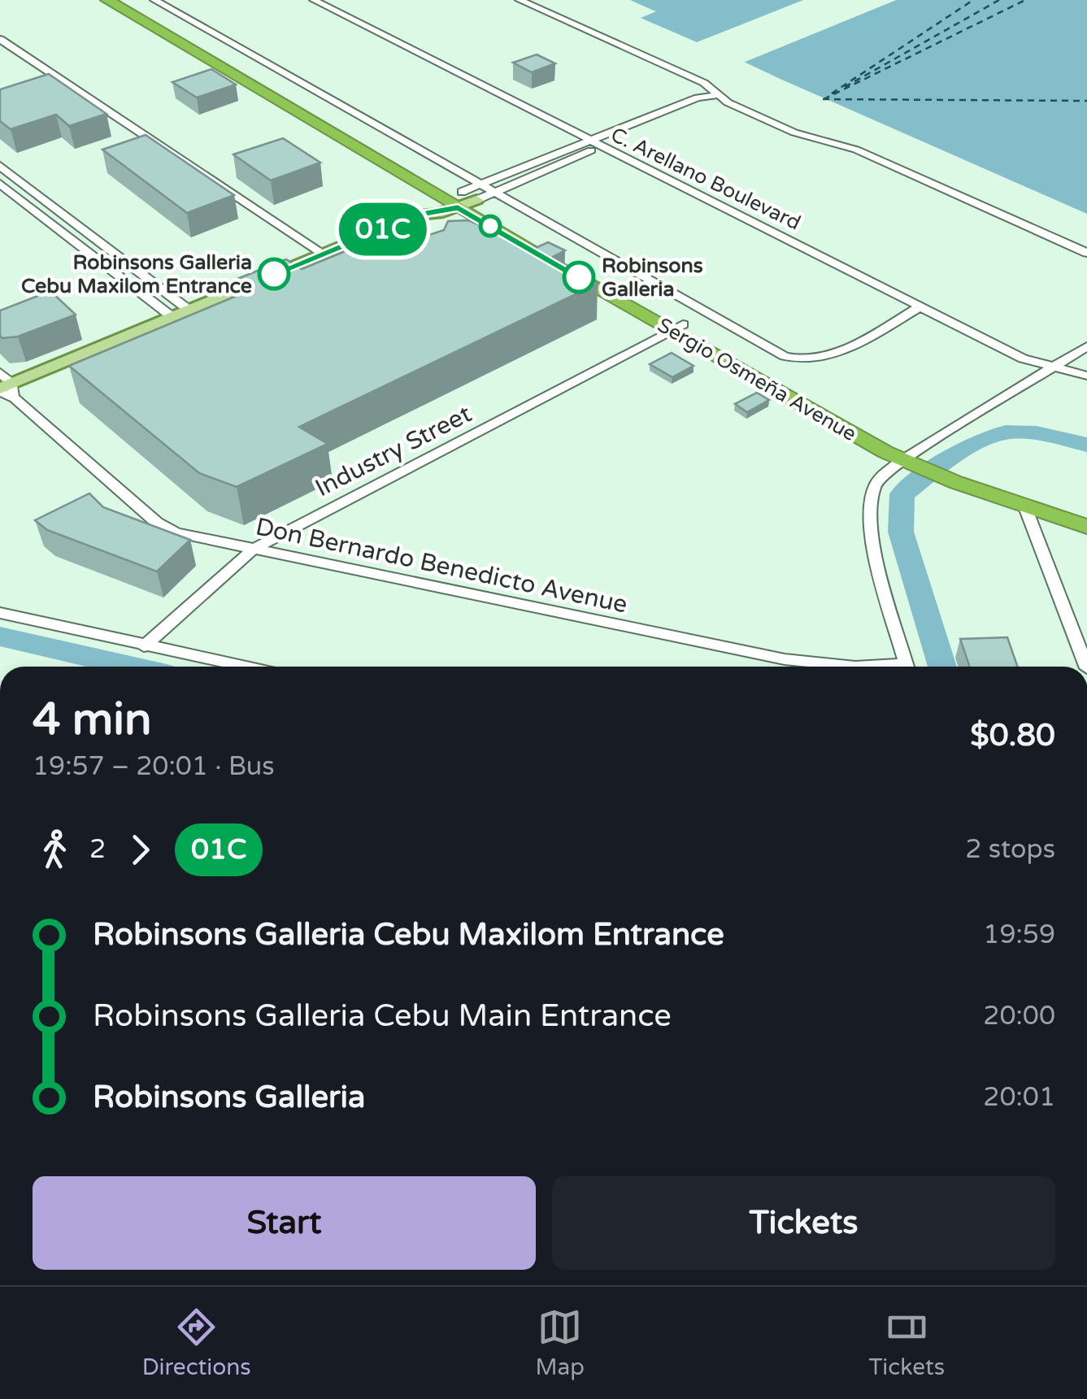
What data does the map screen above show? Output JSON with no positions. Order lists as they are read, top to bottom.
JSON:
{
  "streets": {
    "highway": ["Sergio Osmeña Avenue"],
    "street": ["C. Arellano Boulevard", "Industry Street", "Don Bernardo Benedicto Avenue"]
  },
  "crossings": [
    ["Sergio Osmeña Avenue", "Industry Street"],
    ["Industry Street", "Don Bernardo Benedicto Avenue"]
  ],
  "places": ["Robinsons Galleria Cebu Maxilom Entrance", "Robinsons Galleria"],
  "lines": ["bus line 01C"],
  "page": {
    "on_map": "01C",
    "heading": ["4 min", "19:57 – 20:01 · Bus", "$0.80"],
    "legs": ["2", "01C", "2 stops"],
    "list": [
      {
        "name": "Robinsons Galleria Cebu Maxilom Entrance",
        "value": "19:59"
      },
      {
        "name": "Robinsons Galleria Cebu Main Entrance",
        "value": "20:00"
      },
      {
        "name": "Robinsons Galleria",
        "value": "20:01"
      }
    ],
    "buttons": ["Start", "Tickets"],
    "tabs": ["Directions", "Map", "Tickets"]
  }
}
